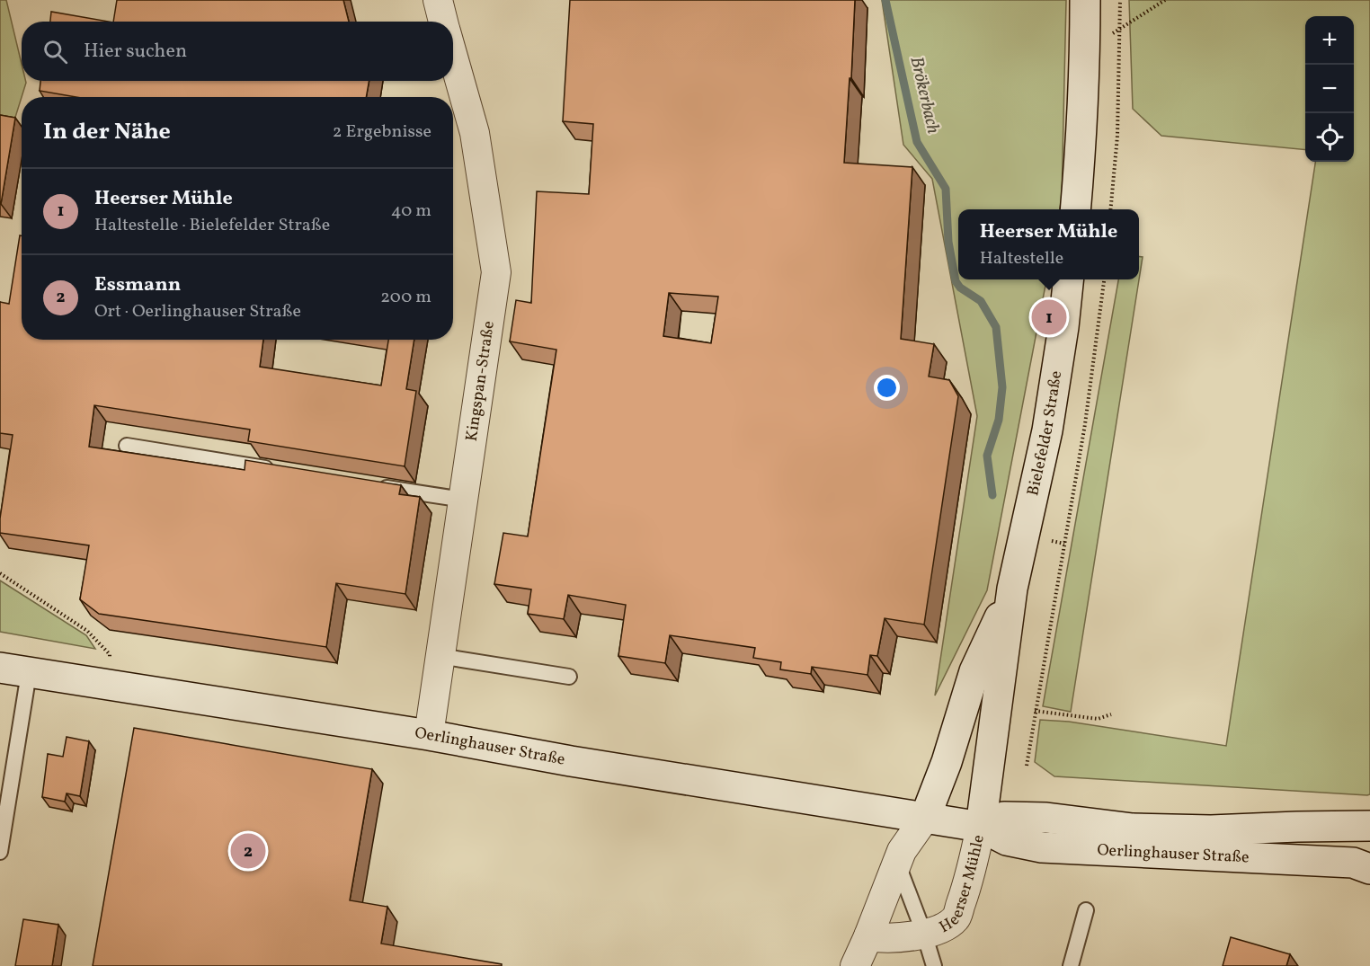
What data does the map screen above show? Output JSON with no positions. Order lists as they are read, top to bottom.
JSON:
{
  "streets": {
    "main road": ["Bielefelder Straße", "Oerlinghauser Straße"],
    "street": ["Kingspan-Straße", "Heerser Mühle"]
  },
  "crossings": [
    ["Kingspan-Straße", "Oerlinghauser Straße"],
    ["Bielefelder Straße", "Oerlinghauser Straße"],
    ["Bielefelder Straße", "Heerser Mühle"],
    ["Oerlinghauser Straße", "Heerser Mühle"]
  ],
  "water": ["Brökerbach"],
  "page": {
    "map_buttons": ["+", "−"],
    "search": "Hier suchen",
    "heading": ["In der Nähe", "2 Ergebnisse"],
    "list": [
      {
        "mark": "1",
        "name": "Heerser Mühle",
        "note": "Haltestelle · Bielefelder Straße",
        "value": "40 m"
      },
      {
        "mark": "2",
        "name": "Essmann",
        "note": "Ort · Oerlinghauser Straße",
        "value": "200 m"
      }
    ],
    "popup": ["Heerser Mühle", "Haltestelle"],
    "pins": ["1", "2"]
  }
}
